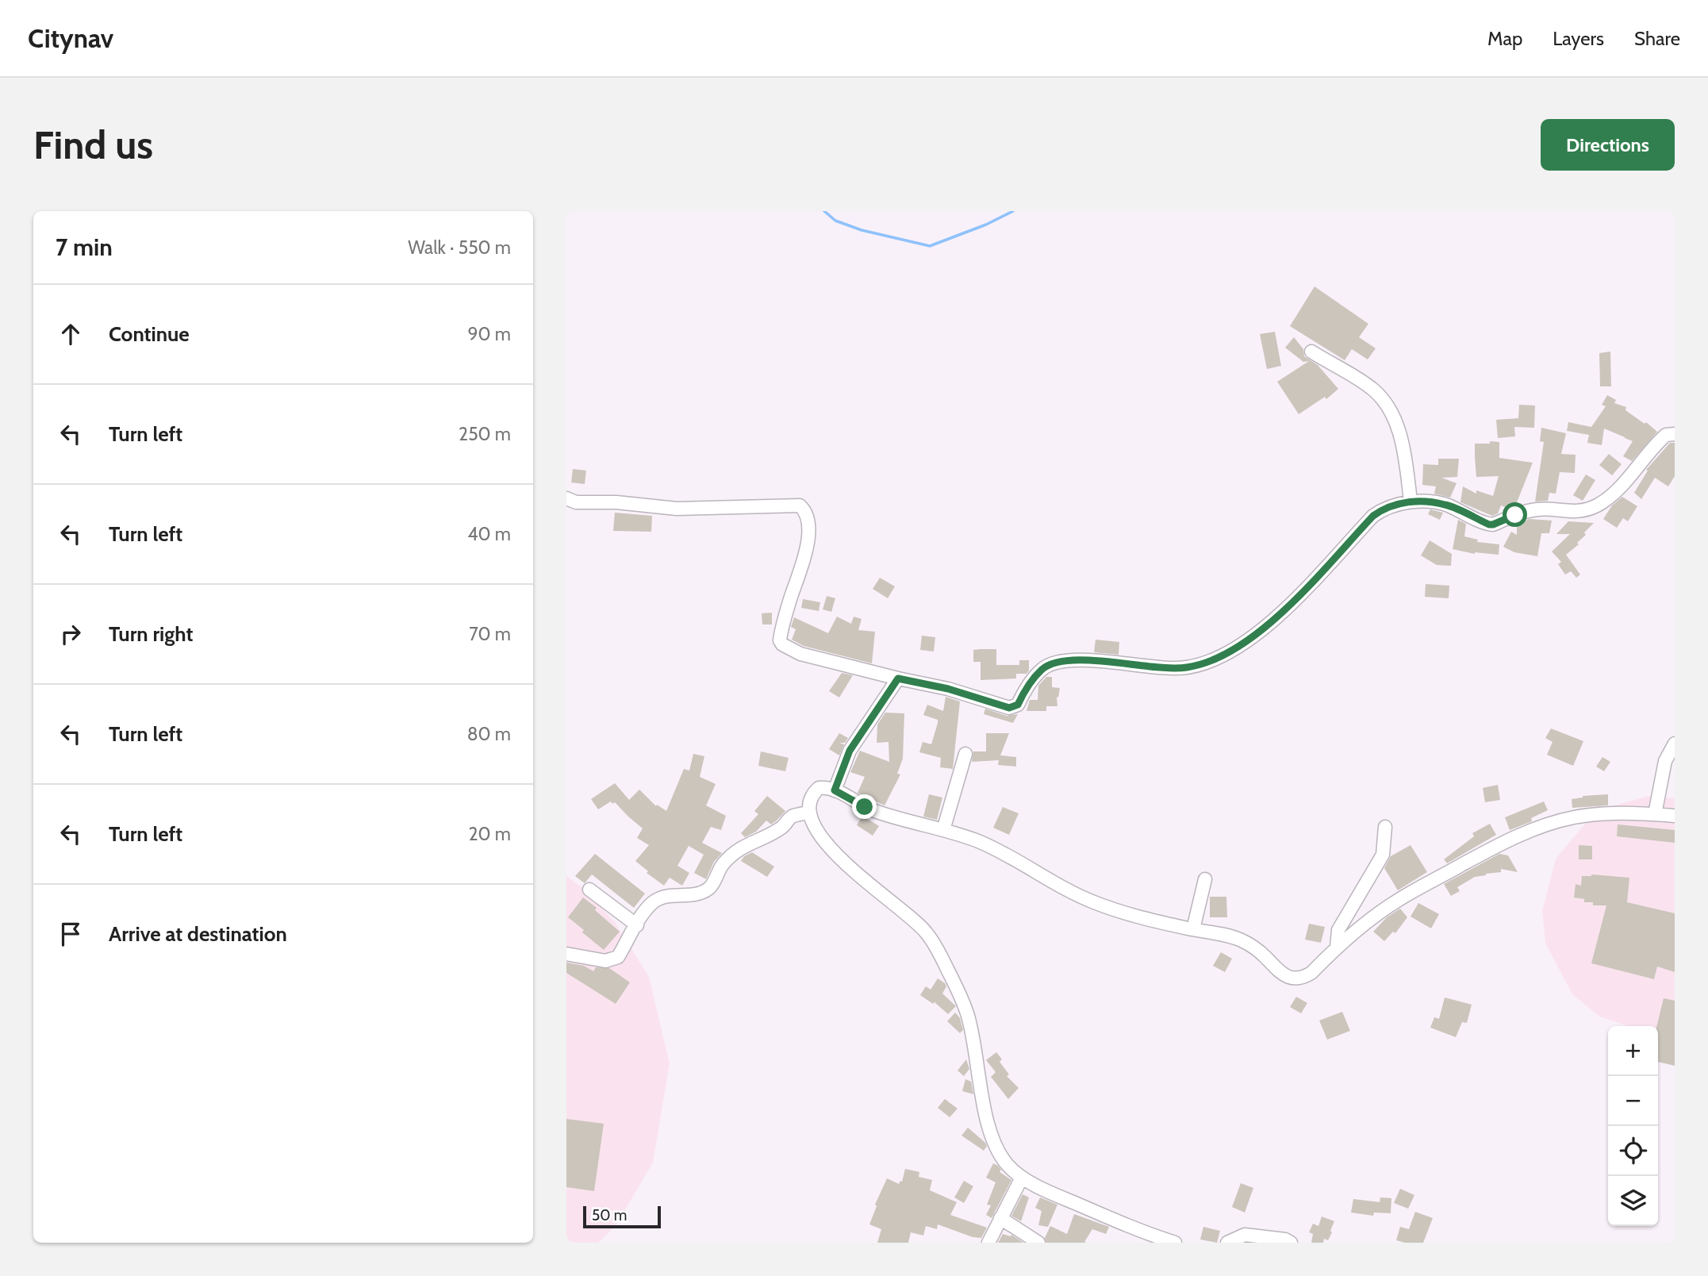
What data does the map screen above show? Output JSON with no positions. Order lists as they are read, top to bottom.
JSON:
{
  "scale_bar": "50 m",
  "page": {
    "header": "Citynav",
    "nav": ["Map", "Layers", "Share"],
    "buttons": "Directions",
    "title": "Find us",
    "heading": ["7 min", "Walk · 550 m"],
    "list": [
      ["Continue", "90 m"],
      ["Turn left", "250 m"],
      ["Turn left", "40 m"],
      ["Turn right", "70 m"],
      ["Turn left", "80 m"],
      ["Turn left", "20 m"],
      "Arrive at destination"
    ],
    "map_buttons": ["+", "−"],
    "scale": "50 m"
  }
}
